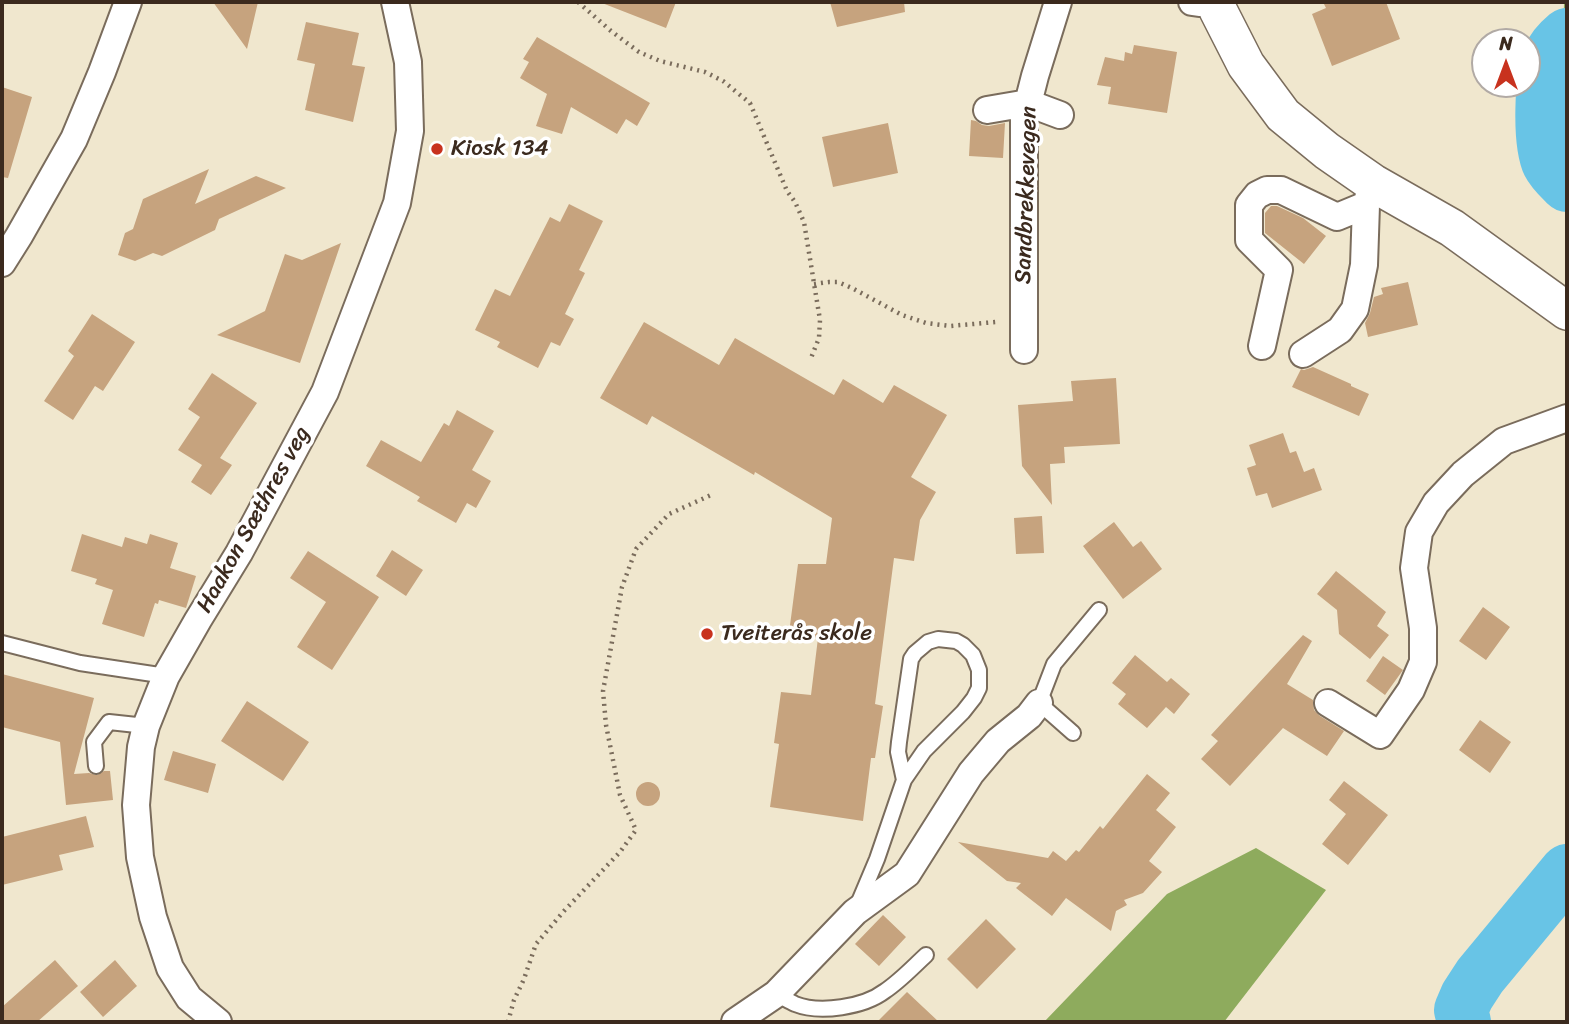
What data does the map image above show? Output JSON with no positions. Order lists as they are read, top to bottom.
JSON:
{
  "streets": {
    "street": ["Sandbrekkevegen", "Haakon Sæthres veg"]
  },
  "places": ["Kiosk 134", "Tveiterås skole"],
  "north": "top"
}
